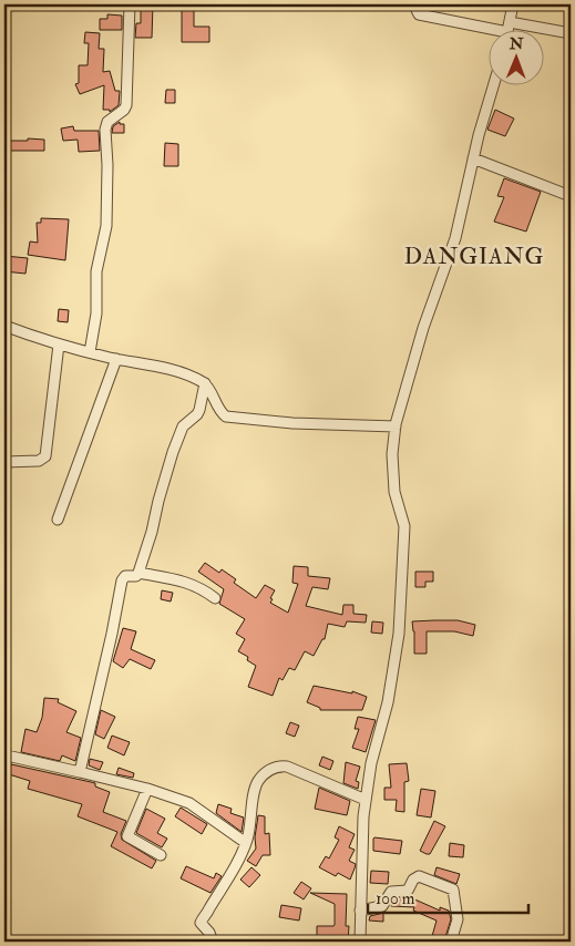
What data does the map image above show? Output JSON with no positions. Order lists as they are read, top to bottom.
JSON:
{
  "districts": ["DANGIANG"],
  "scale_bar": "100 m",
  "north": "top"
}
